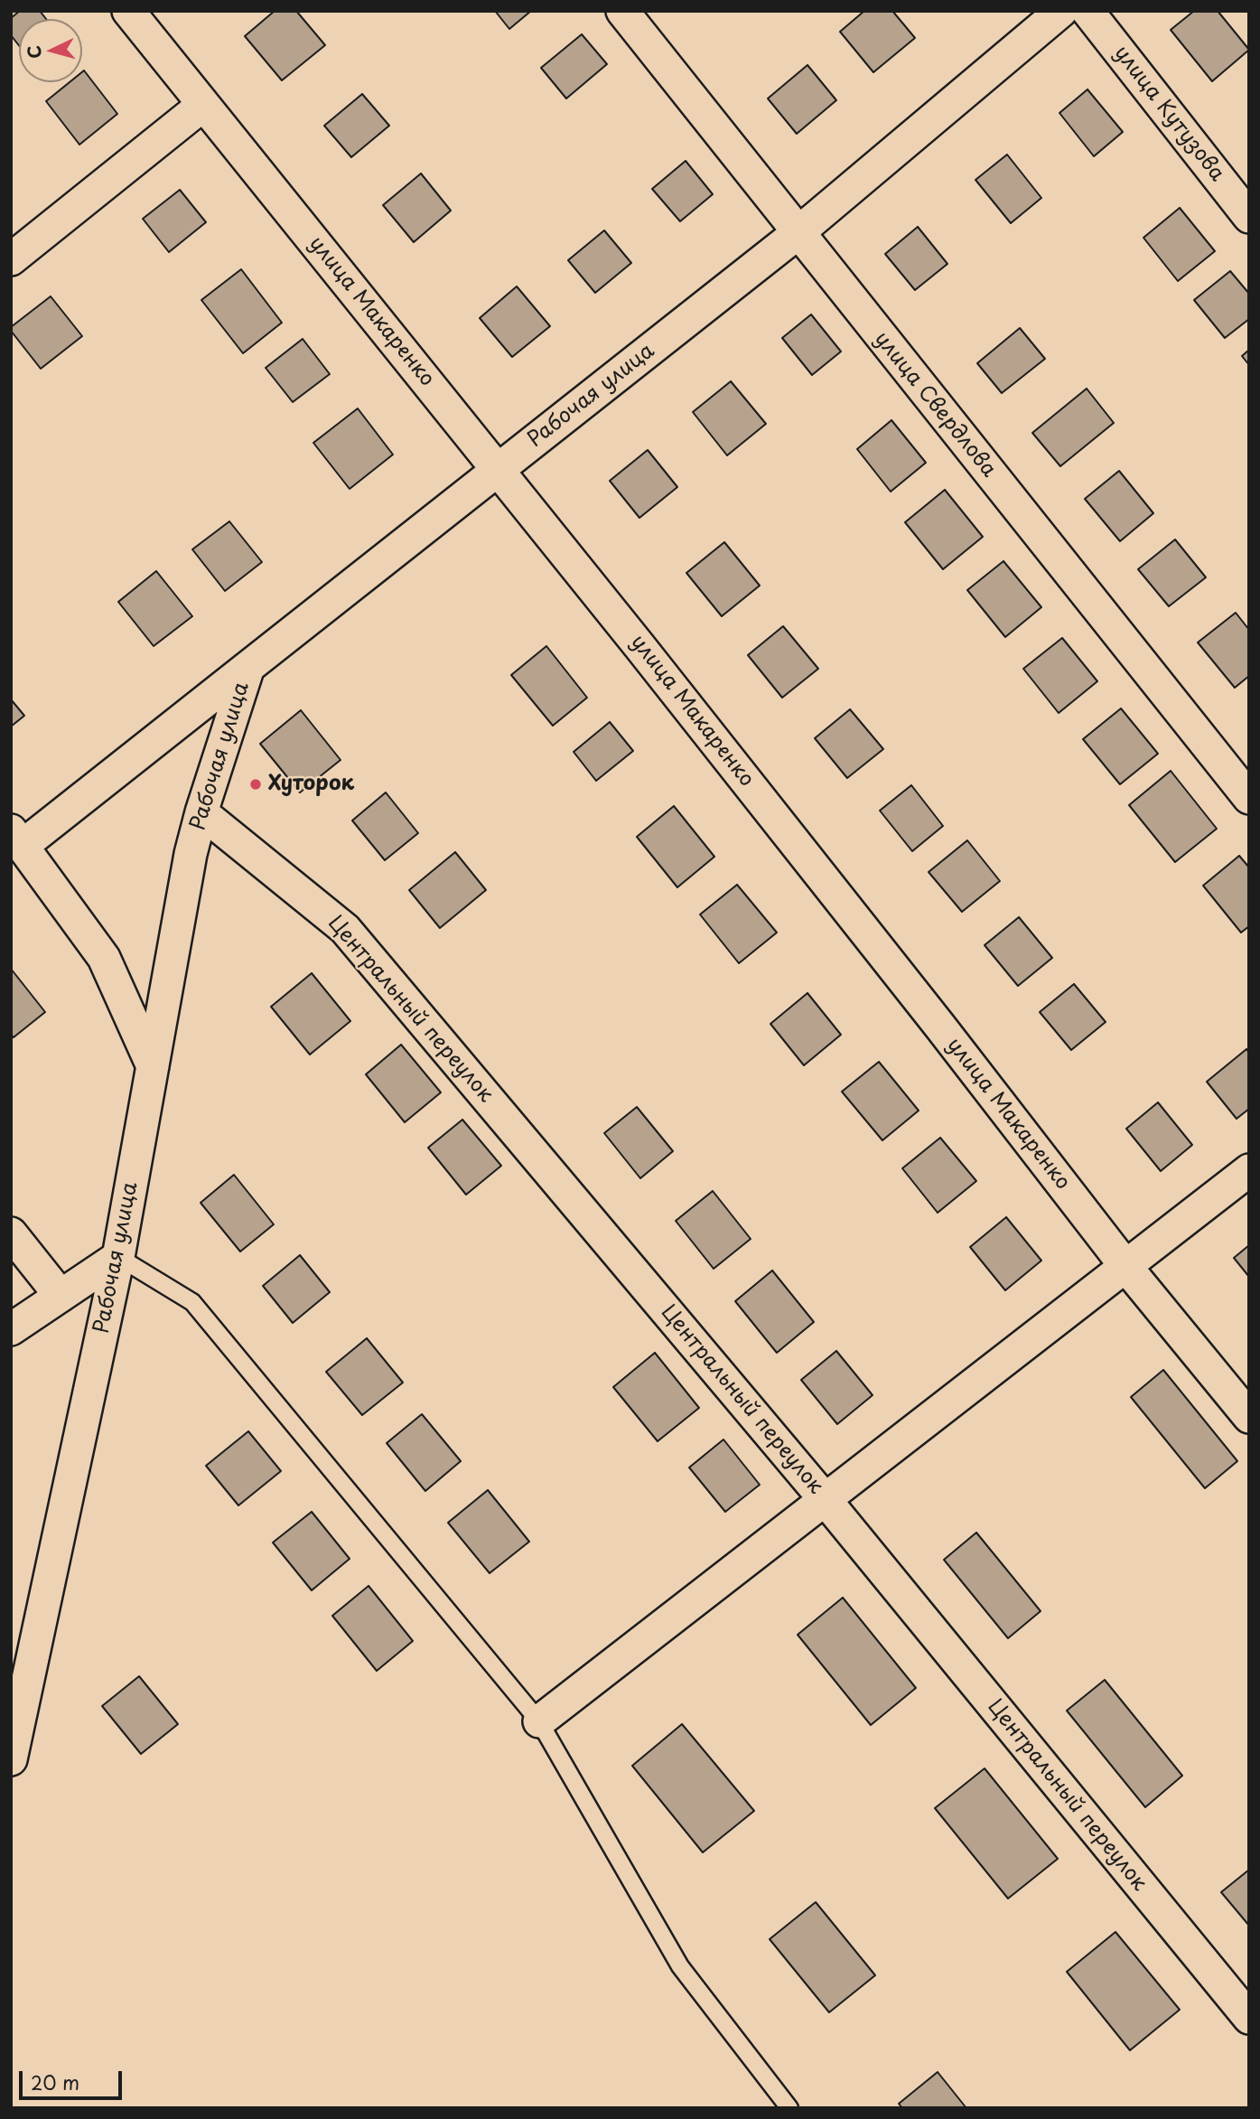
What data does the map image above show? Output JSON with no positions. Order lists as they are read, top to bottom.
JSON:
{
  "streets": {
    "street": [
      "улица Кутузова",
      "улица Макаренко",
      "Рабочая улица",
      "улица Свердлова",
      "Центральный переулок"
    ]
  },
  "crossings": [
    ["улица Макаренко", "Рабочая улица"],
    ["Рабочая улица", "улица Свердлова"],
    ["Рабочая улица", "Центральный переулок"]
  ],
  "places": ["Хуторок"],
  "scale_bar": "20 m",
  "north": "left"
}
